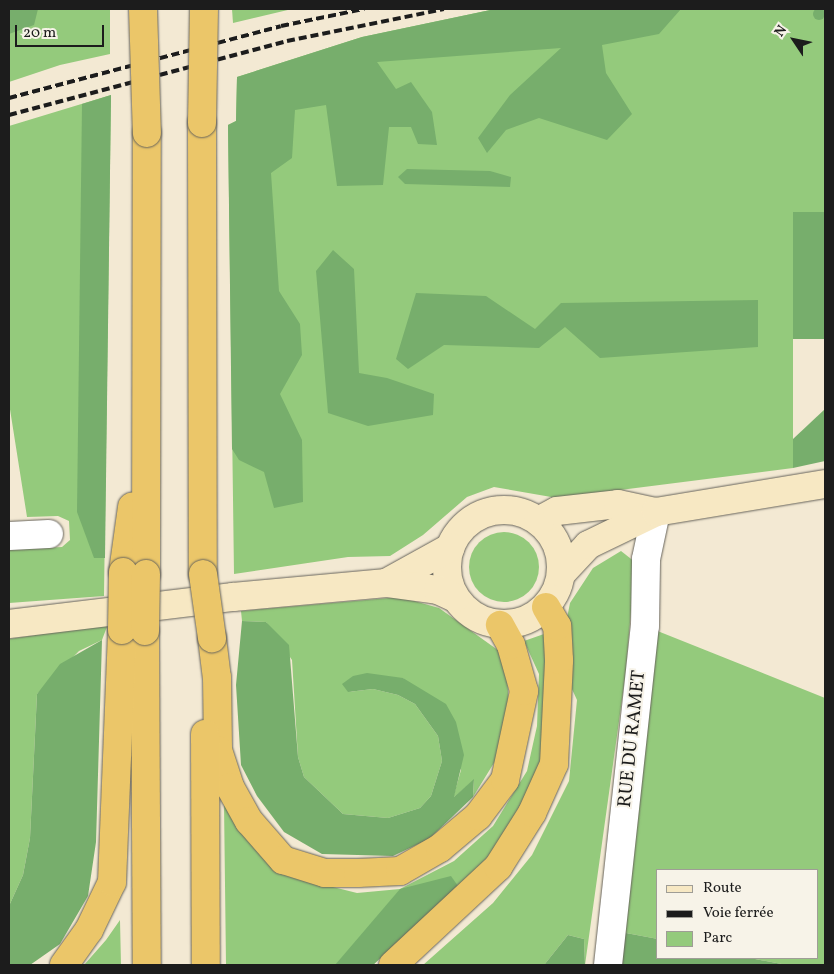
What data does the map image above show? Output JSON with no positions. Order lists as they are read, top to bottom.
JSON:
{
  "streets": {
    "street": ["RUE DU RAMET"]
  },
  "legend": ["Route", "Voie ferrée", "Parc"],
  "scale_bar": "20 m",
  "north": "top left"
}
